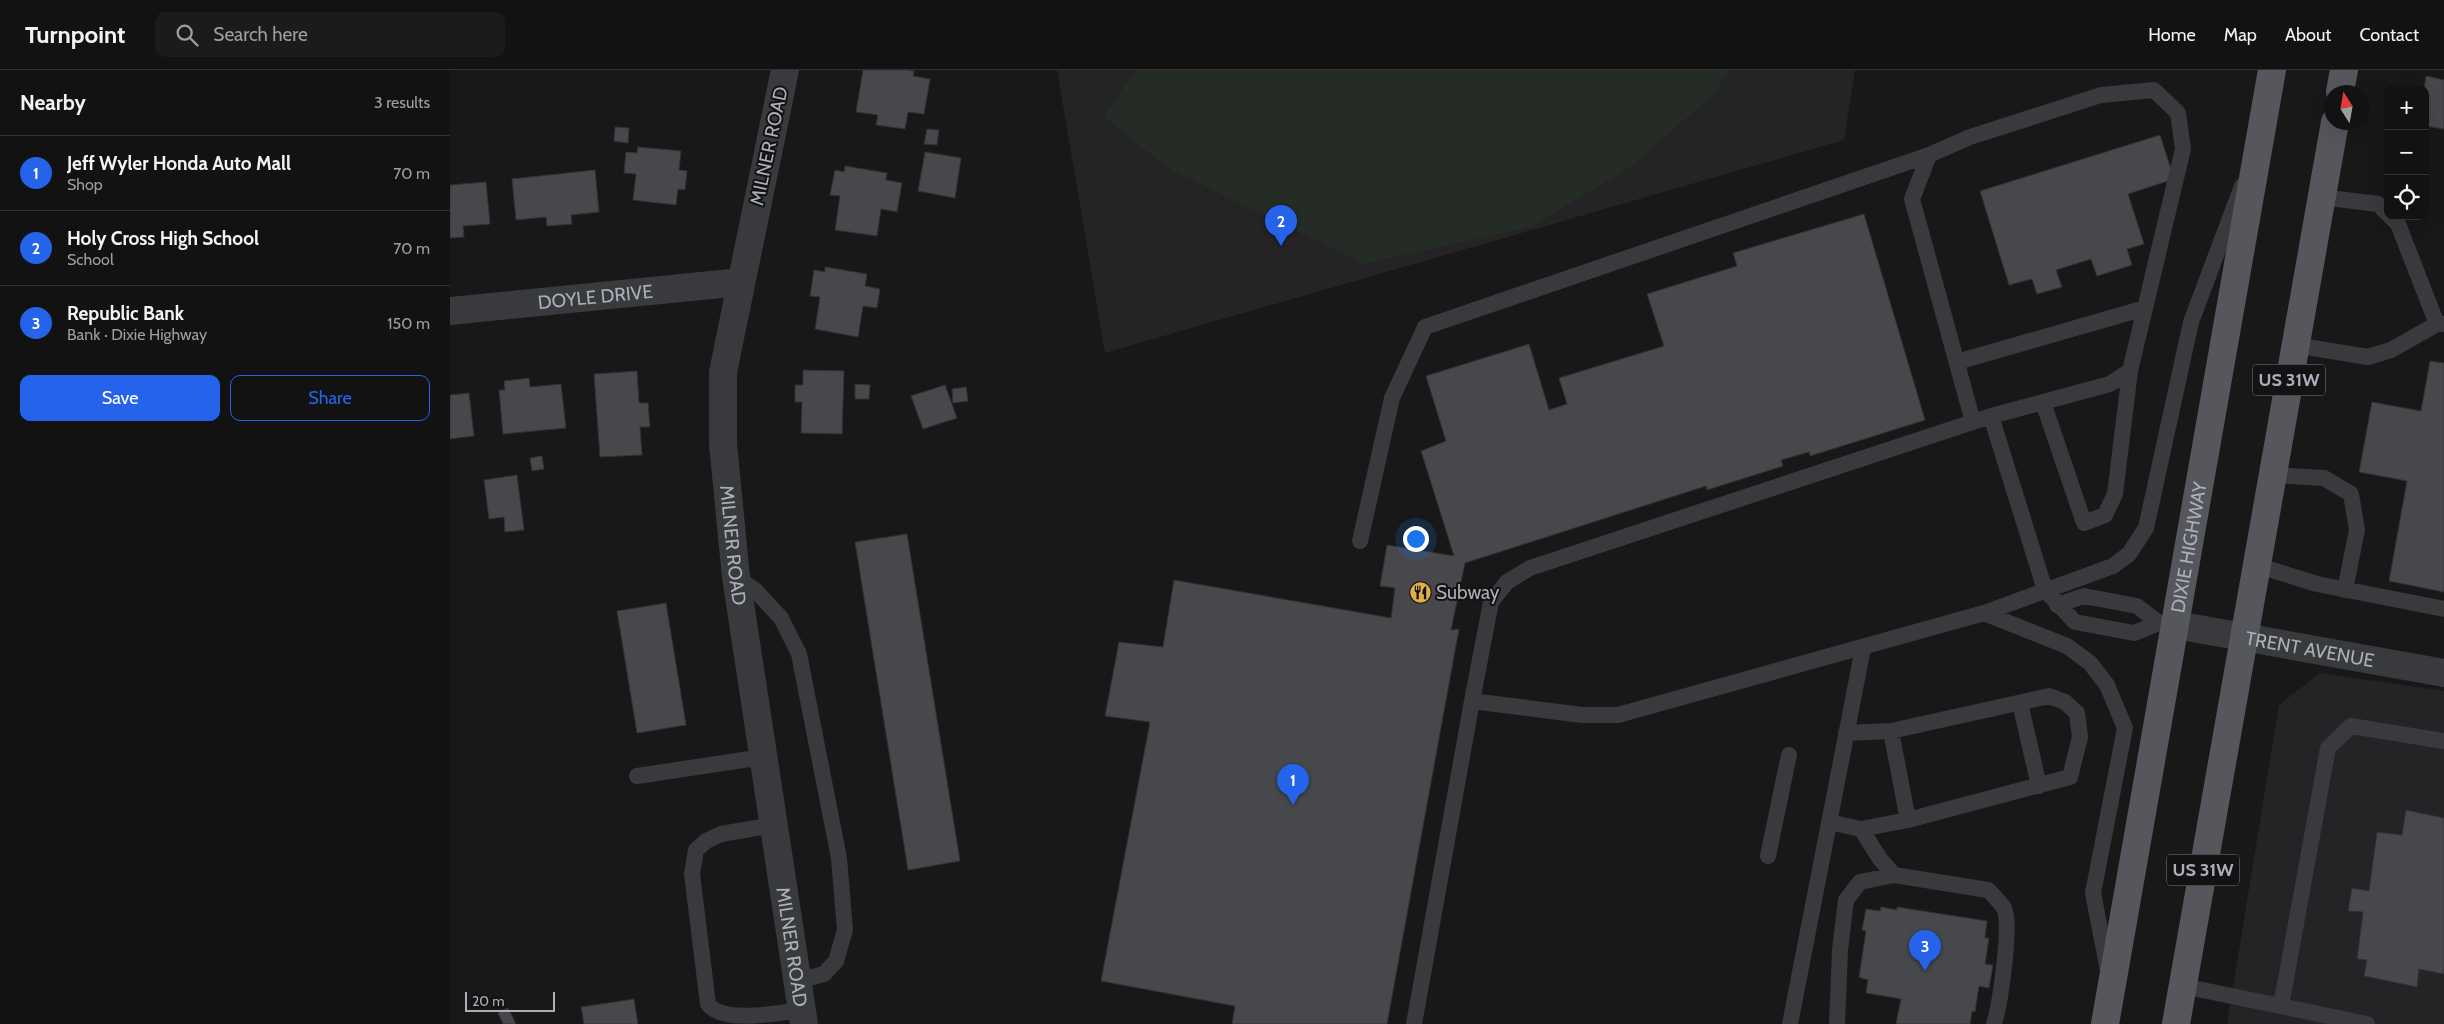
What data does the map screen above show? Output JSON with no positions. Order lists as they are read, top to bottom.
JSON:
{
  "streets": {
    "main road": ["US 31W", "DIXIE HIGHWAY"],
    "street": ["MILNER ROAD", "DOYLE DRIVE", "TRENT AVENUE"]
  },
  "crossings": [
    ["MILNER ROAD", "DOYLE DRIVE"],
    ["US 31W", "TRENT AVENUE"],
    ["DIXIE HIGHWAY", "TRENT AVENUE"]
  ],
  "places": {
    "restaurant": ["Subway"]
  },
  "scale_bar": "20 m",
  "north": "top",
  "page": {
    "header": "Turnpoint",
    "search": "Search here",
    "nav": [
      "Home",
      "Map",
      "About",
      "Contact"
    ],
    "heading": ["Nearby", "3 results"],
    "map_buttons": ["+", "−"],
    "list": [
      {
        "mark": "1",
        "name": "Jeff Wyler Honda Auto Mall",
        "note": "Shop",
        "value": "70 m"
      },
      {
        "mark": "2",
        "name": "Holy Cross High School",
        "note": "School",
        "value": "70 m"
      },
      {
        "mark": "3",
        "name": "Republic Bank",
        "note": "Bank · Dixie Highway",
        "value": "150 m"
      }
    ],
    "pins": ["2", "1", "3"],
    "buttons": ["Save", "Share"],
    "scale": "20 m"
  }
}
